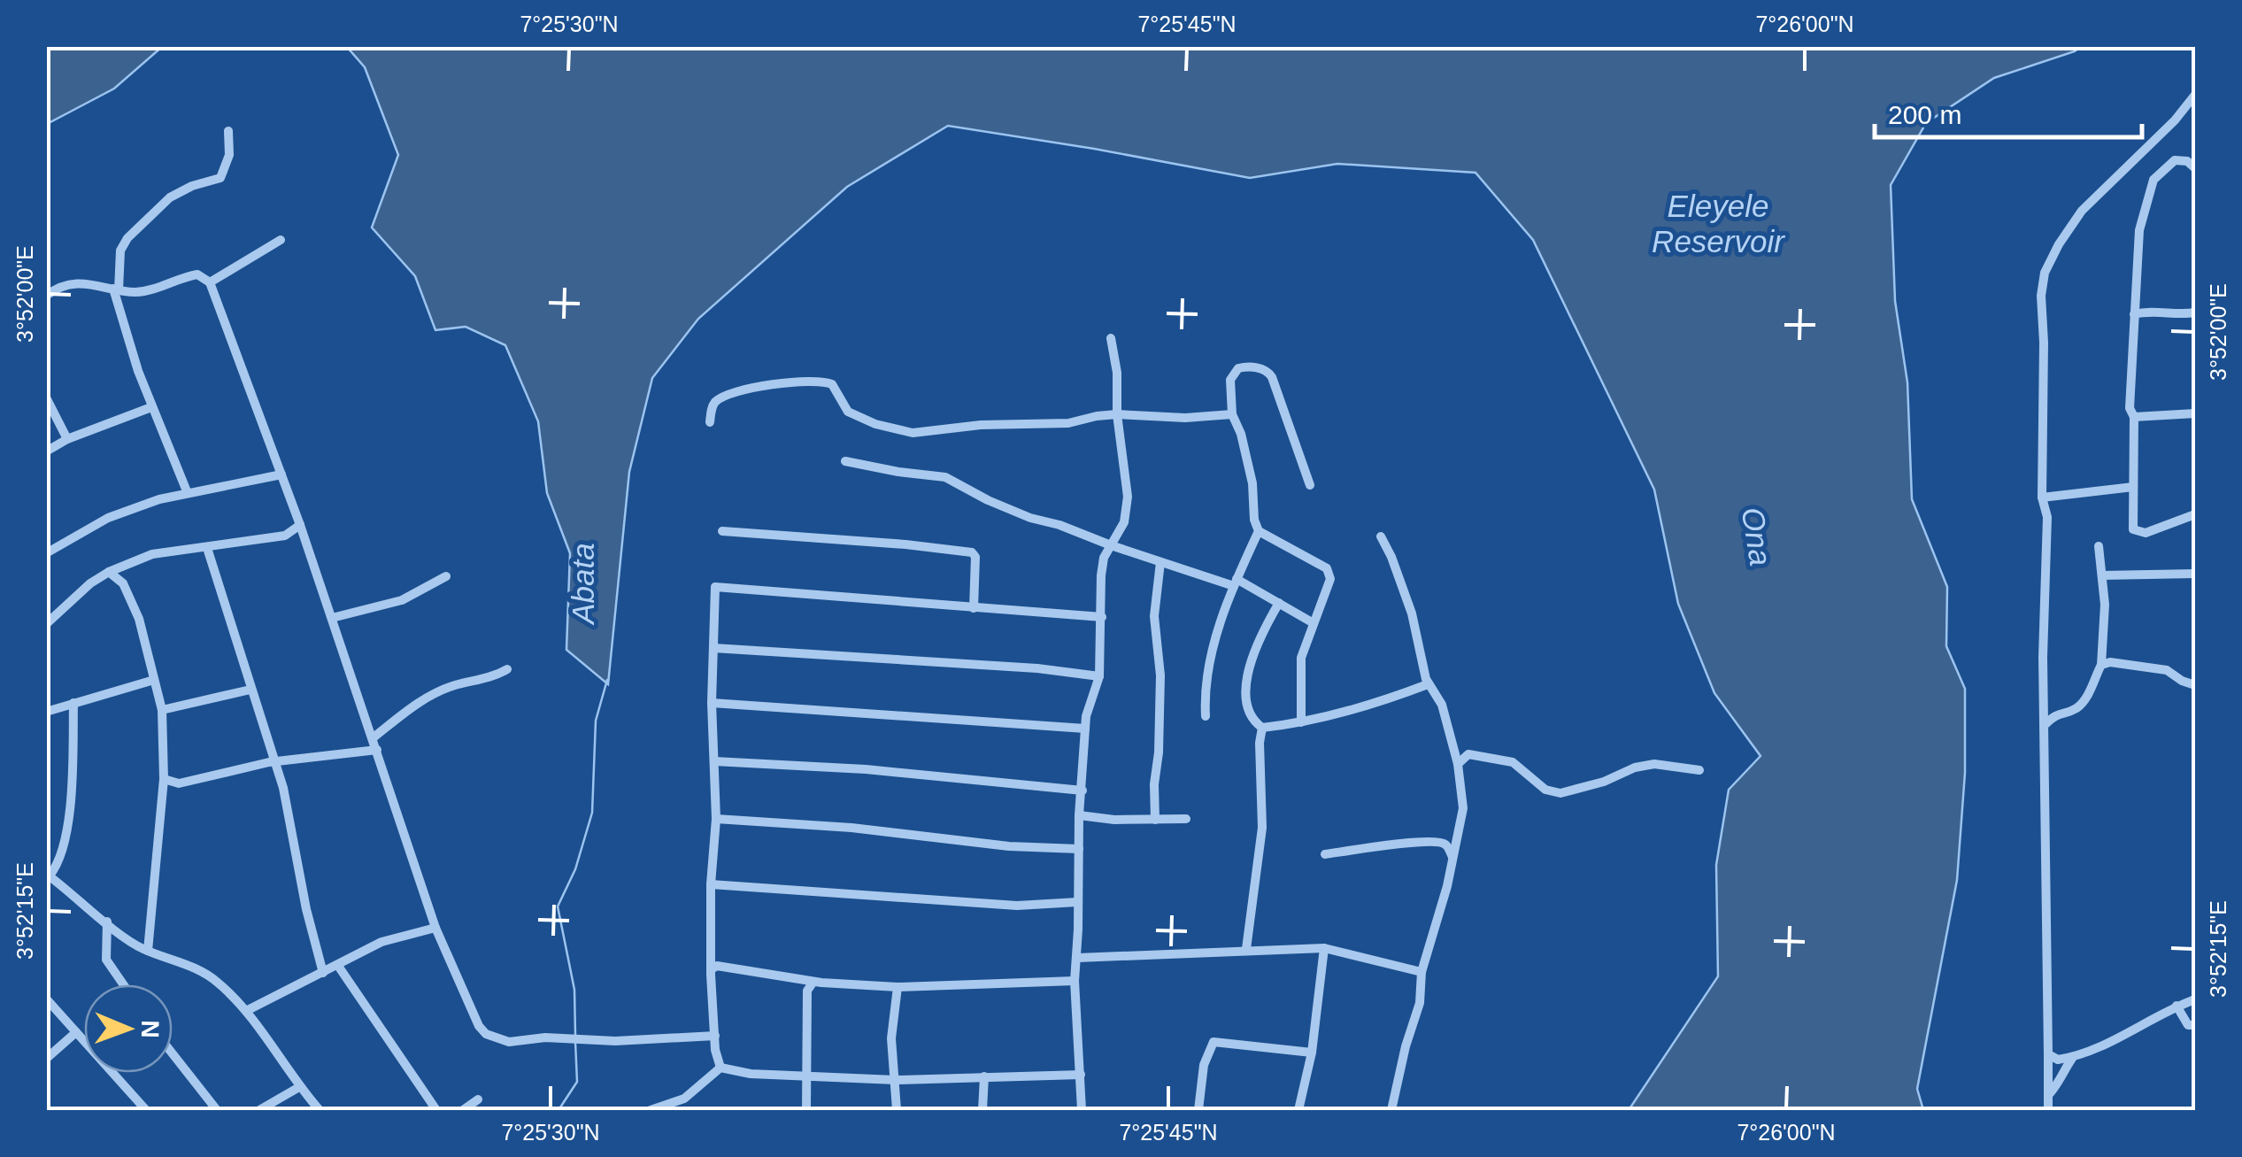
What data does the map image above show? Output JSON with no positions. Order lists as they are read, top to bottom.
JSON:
{
  "water": ["Eleyele Reservoir", "Ona", "Abata"],
  "scale_bar": "200 m",
  "north": "right",
  "coordinates": [
    "7°25'30\"N",
    "7°25'45\"N",
    "7°26'00\"N",
    "3°52'00\"E",
    "3°52'15\"E"
  ]
}
